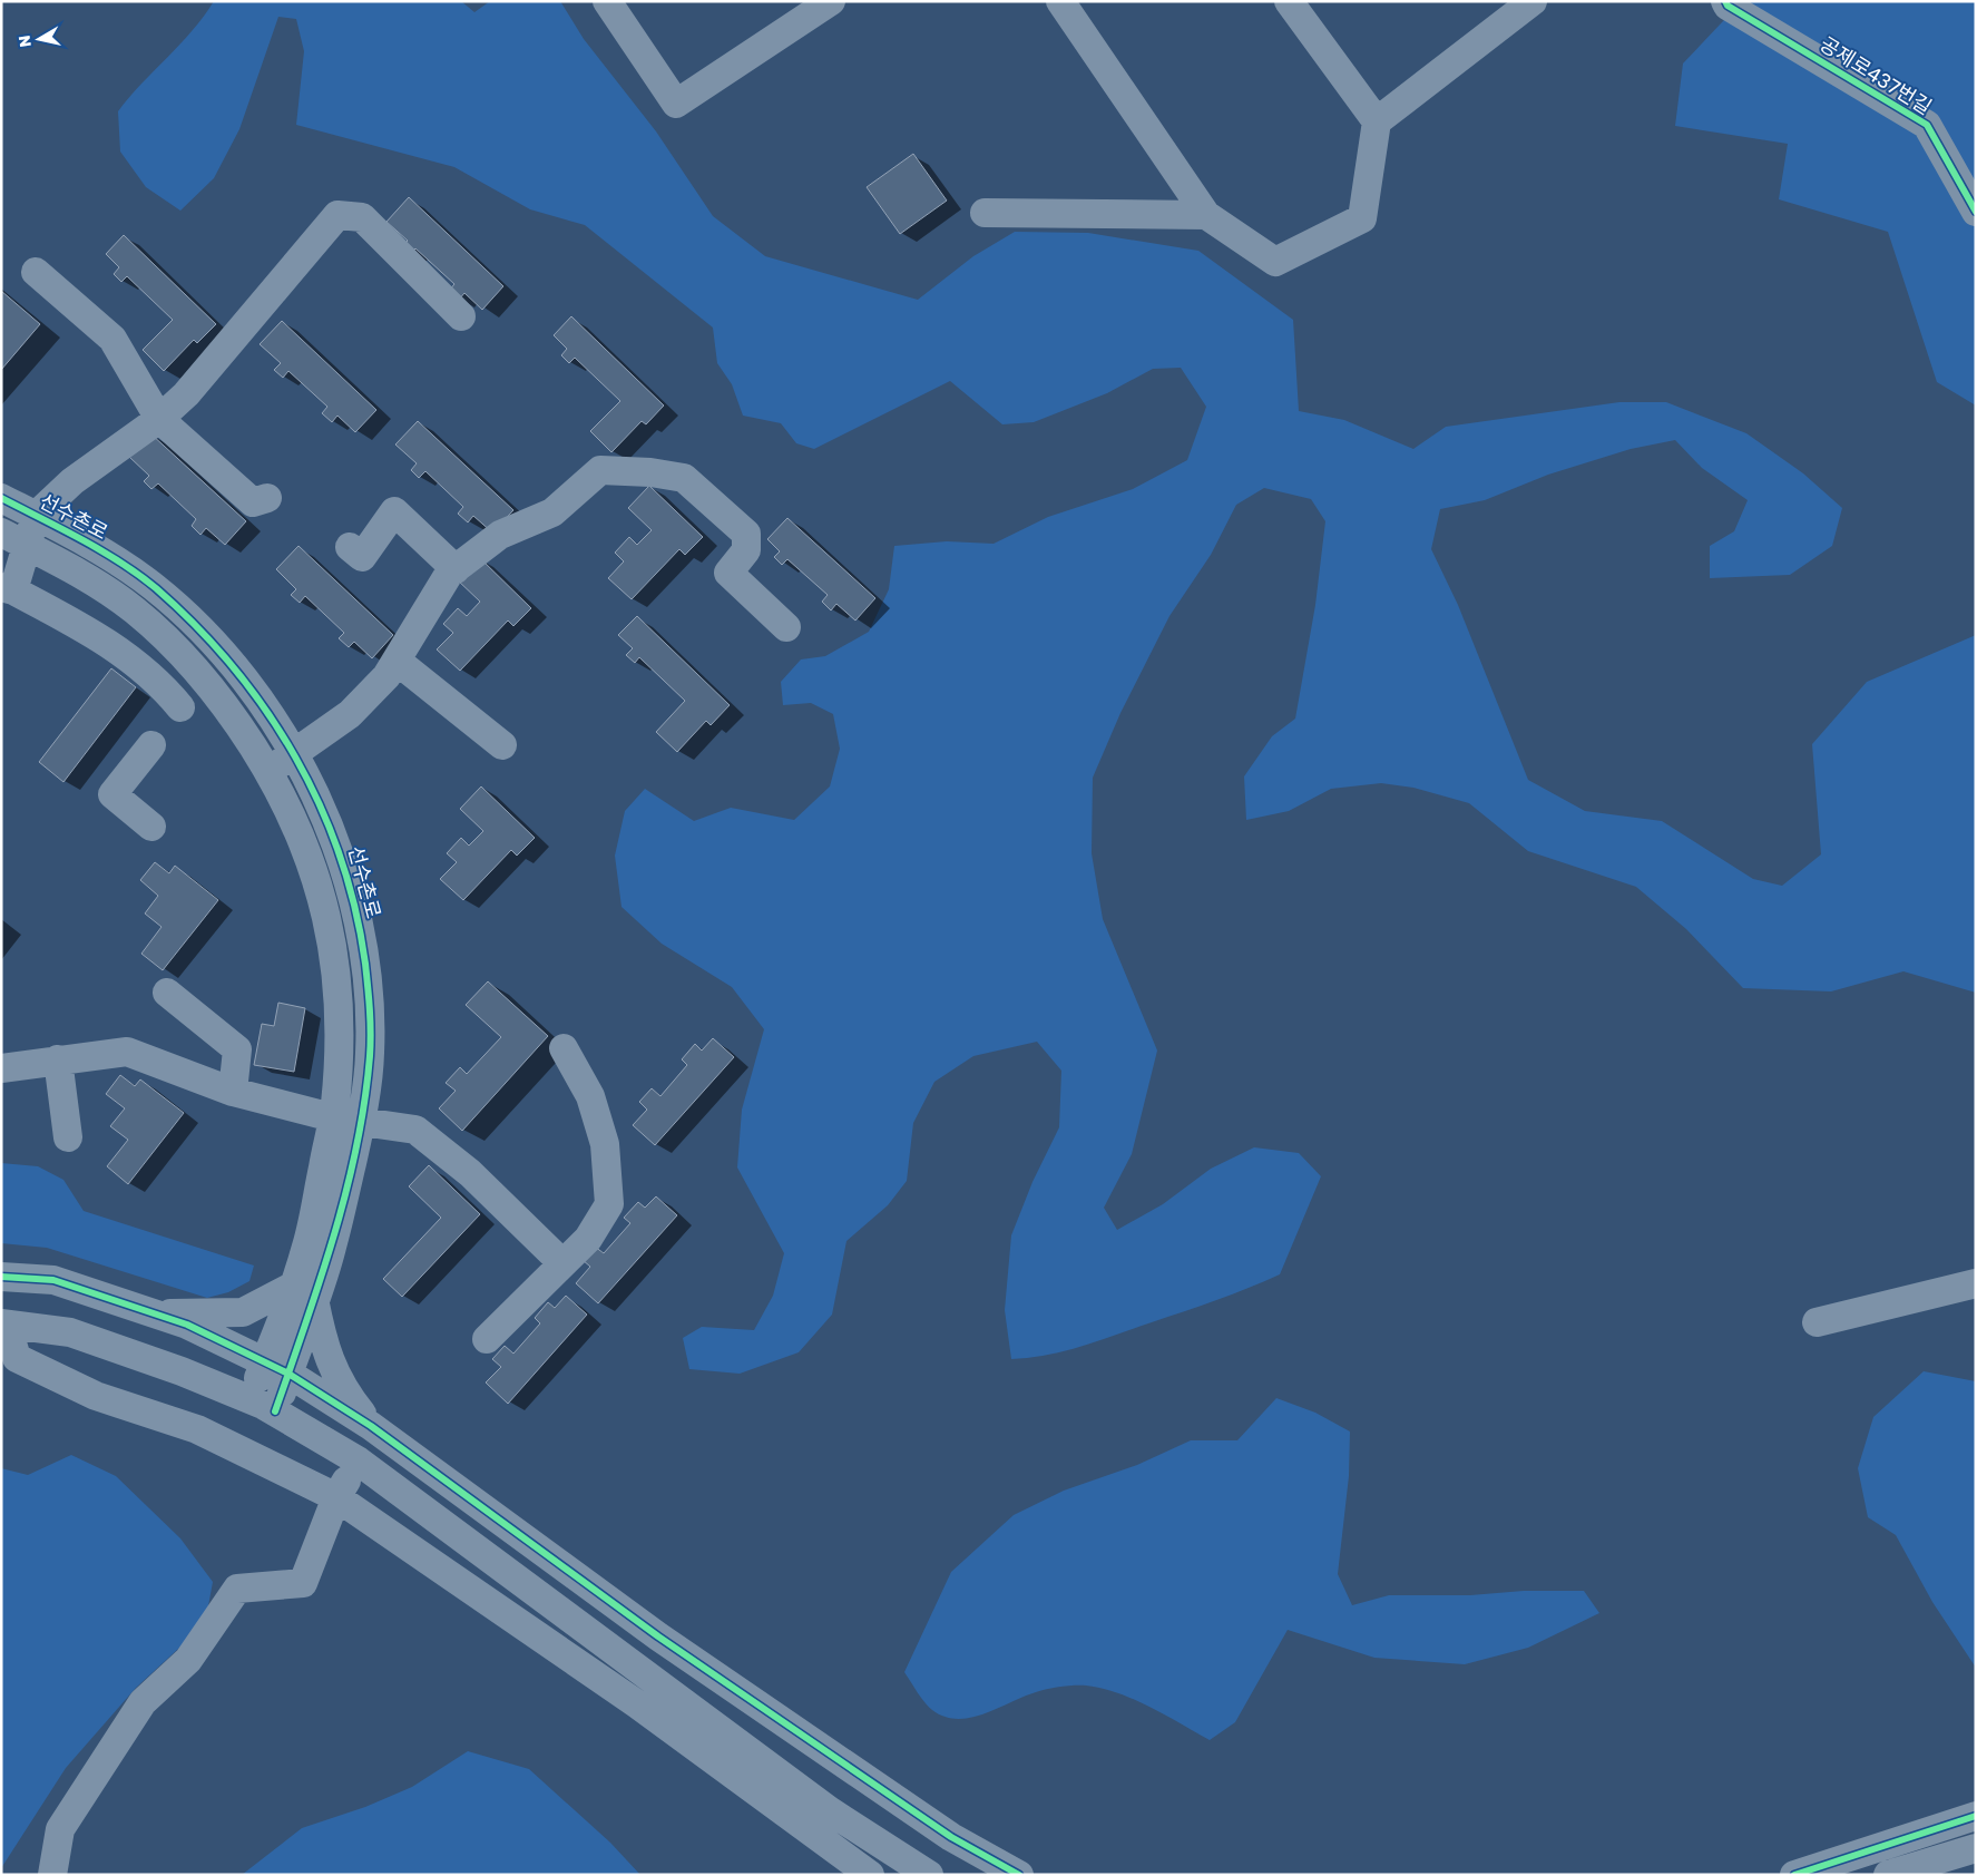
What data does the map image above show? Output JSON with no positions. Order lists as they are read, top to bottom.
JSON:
{
  "streets": {
    "street": ["공제로437번길", "선수촌로"]
  },
  "north": "left"
}
